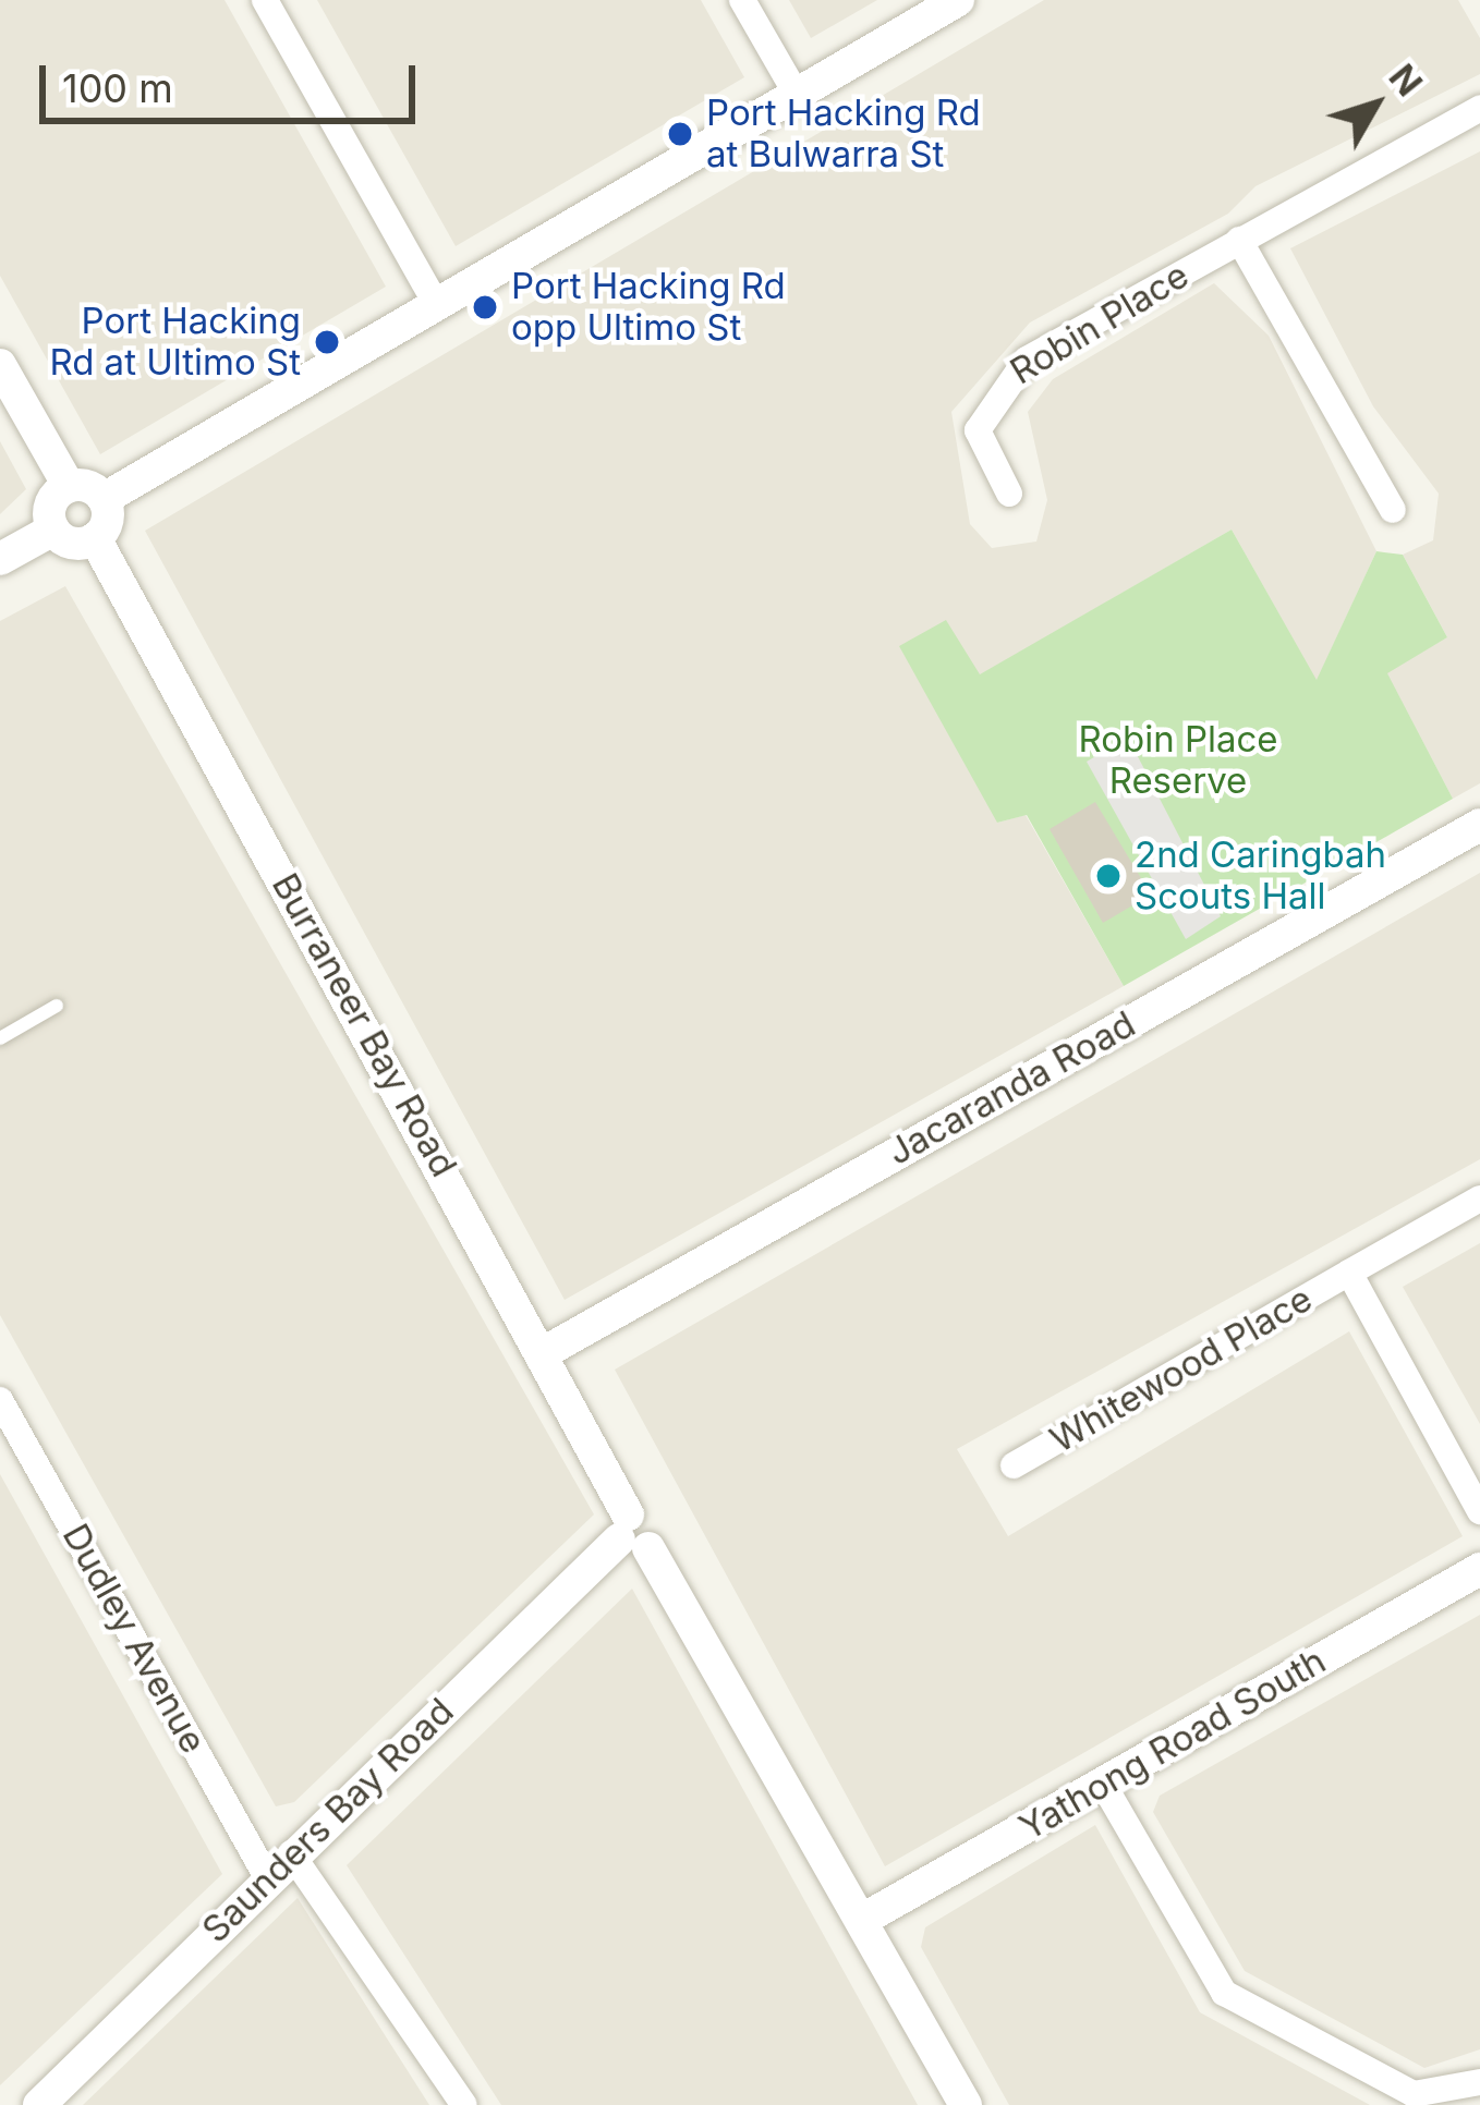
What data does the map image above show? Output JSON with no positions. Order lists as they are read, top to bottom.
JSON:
{
  "streets": {
    "street": [
      "Robin Place",
      "Burraneer Bay Road",
      "Jacaranda Road",
      "Whitewood Place",
      "Dudley Avenue",
      "Yathong Road South",
      "Saunders Bay Road"
    ]
  },
  "crossings": [
    ["Burraneer Bay Road", "Jacaranda Road"],
    ["Burraneer Bay Road", "Yathong Road South"],
    ["Burraneer Bay Road", "Saunders Bay Road"],
    ["Dudley Avenue", "Saunders Bay Road"]
  ],
  "parks": ["Robin Place Reserve"],
  "places": [
    "Port Hacking Rd at Bulwarra St",
    "Port Hacking Rd opp Ultimo St",
    "Port Hacking Rd at Ultimo St",
    "2nd Caringbah Scouts Hall"
  ],
  "scale_bar": "100 m",
  "north": "top right"
}
